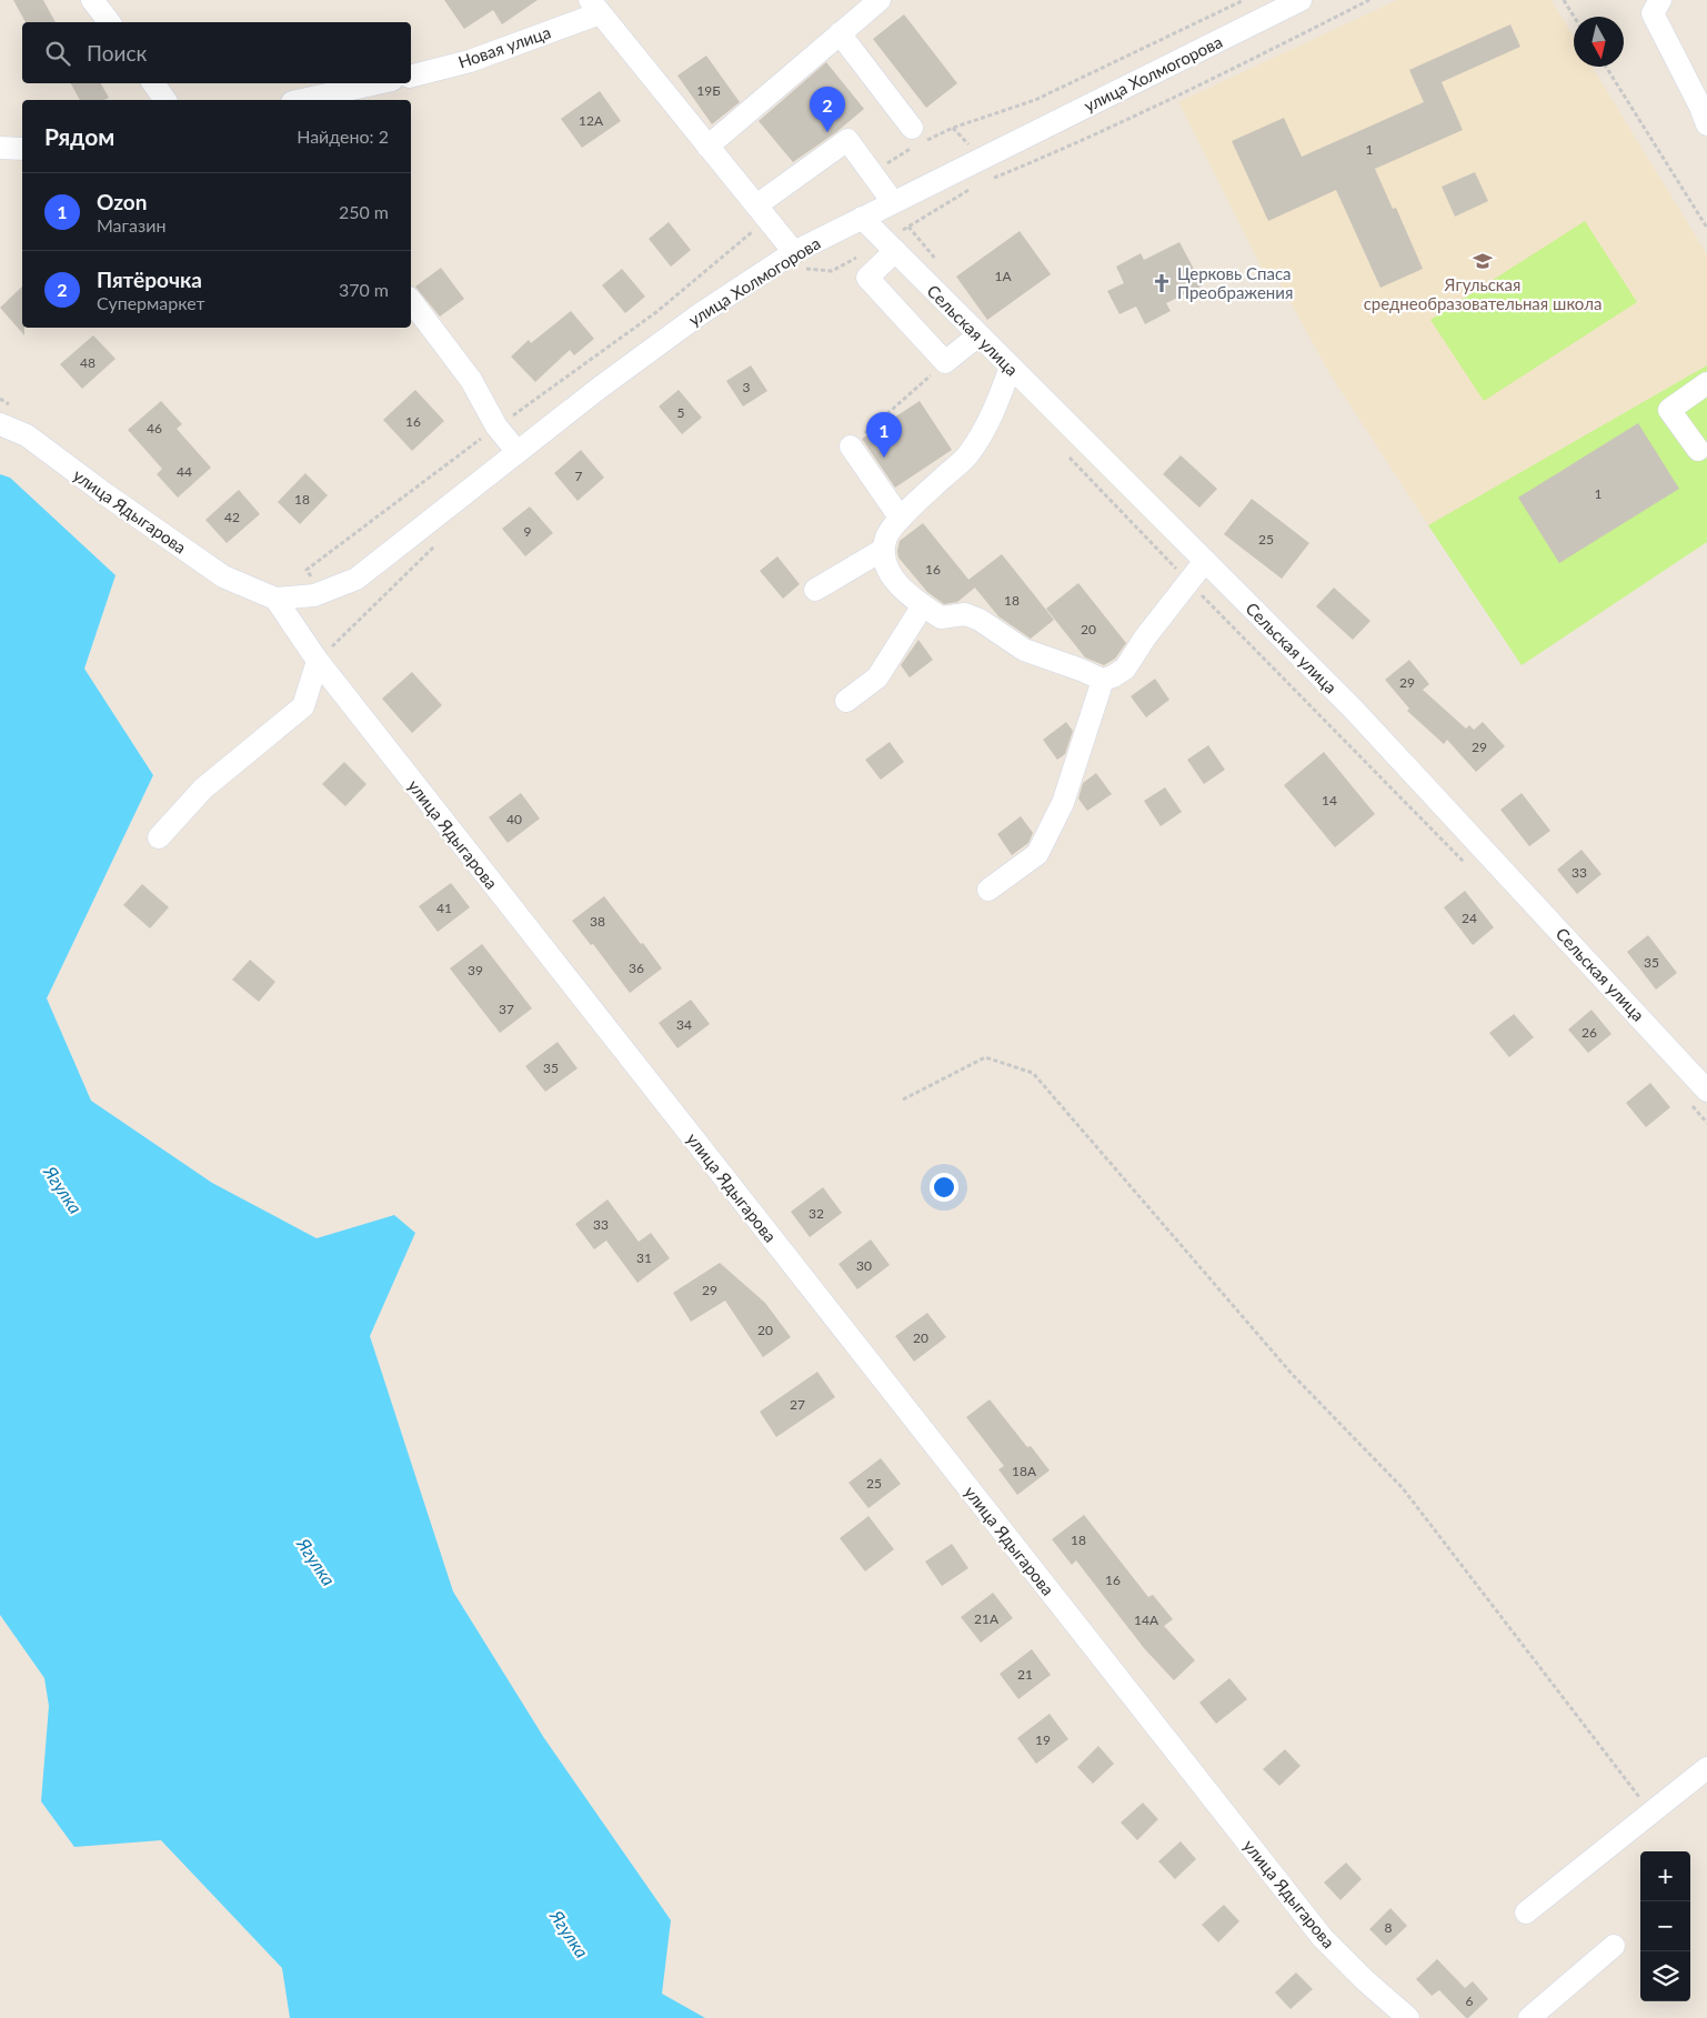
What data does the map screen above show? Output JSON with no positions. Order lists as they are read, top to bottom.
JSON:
{
  "streets": {
    "street": [
      "Новая улица",
      "улица Холмогорова",
      "Сельская улица",
      "улица Ядыгарова"
    ]
  },
  "crossings": [
    ["улица Холмогорова", "Сельская улица"],
    ["улица Холмогорова", "улица Ядыгарова"]
  ],
  "water": ["Ягулка"],
  "places": {
    "school or university": ["Ягульская среднеобразовательная школа"],
    "church": ["Церковь Спаса Преображения"]
  },
  "house_numbers": [
    "19Б",
    "12А",
    "1",
    "1А",
    "48",
    "3",
    "5",
    "16",
    "46",
    "44",
    "7",
    "1",
    "18",
    "42",
    "9",
    "25",
    "16",
    "18",
    "20",
    "29",
    "29",
    "14",
    "40",
    "33",
    "41",
    "24",
    "38",
    "35",
    "36",
    "39",
    "37",
    "34",
    "26",
    "35",
    "32",
    "33",
    "31",
    "30",
    "29",
    "20",
    "20",
    "27",
    "18А",
    "25",
    "18",
    "16",
    "21А",
    "14А",
    "21",
    "19",
    "8",
    "6"
  ],
  "north": "bottom",
  "page": {
    "search": "Поиск",
    "pins": ["2", "1"],
    "heading": ["Рядом", "Найдено: 2"],
    "list": [
      {
        "mark": "1",
        "name": "Ozon",
        "note": "Магазин",
        "value": "250 m"
      },
      {
        "mark": "2",
        "name": "Пятёрочка",
        "note": "Супермаркет",
        "value": "370 m"
      }
    ],
    "map_buttons": ["+", "−"]
  }
}
